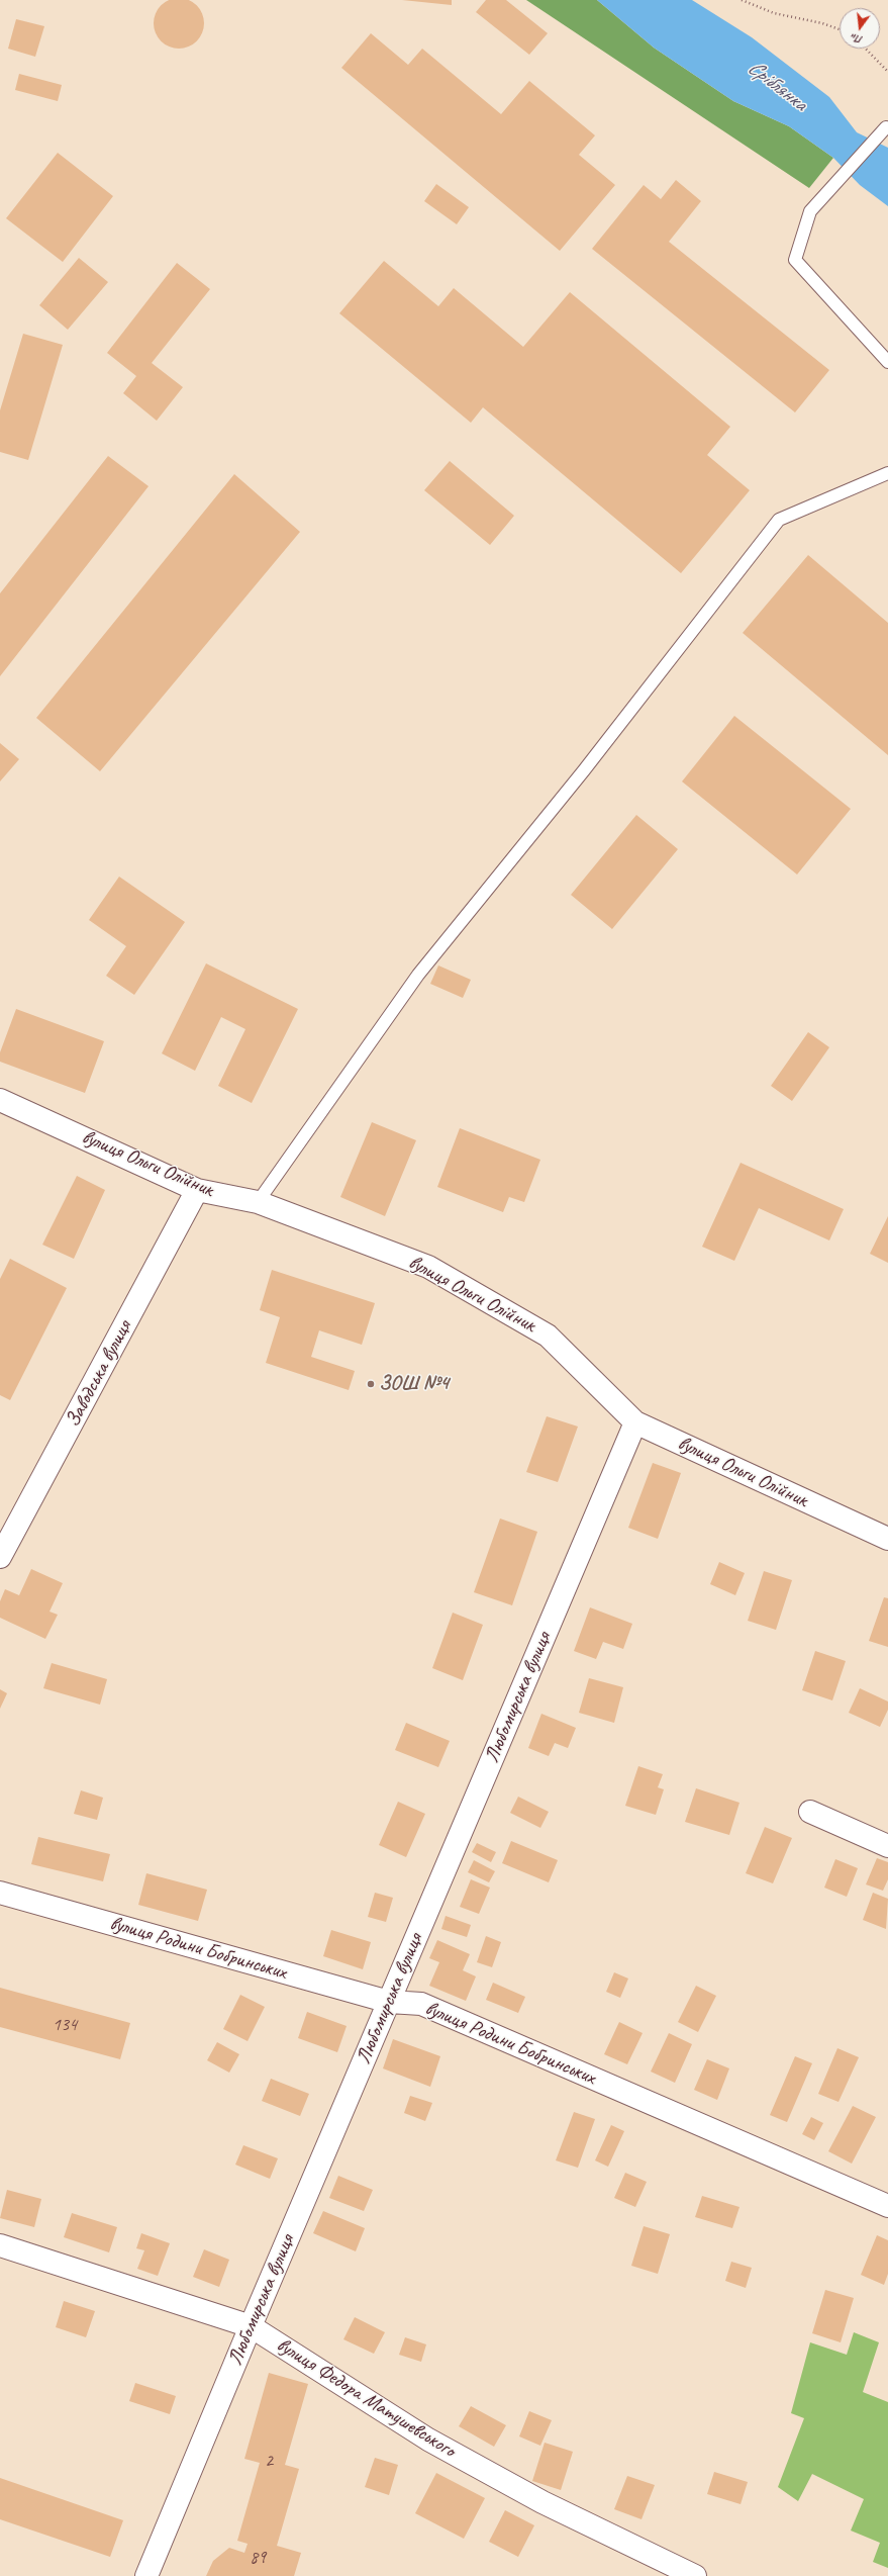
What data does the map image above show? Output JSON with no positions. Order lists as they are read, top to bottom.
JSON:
{
  "streets": {
    "street": [
      "вулиця Ольги Олійник",
      "Заводська вулиця",
      "Любомирська вулиця",
      "вулиця Родини Бобринських",
      "вулиця Федора Матушевського"
    ]
  },
  "crossings": [
    ["вулиця Ольги Олійник", "Заводська вулиця"],
    ["вулиця Ольги Олійник", "Любомирська вулиця"],
    ["Любомирська вулиця", "вулиця Родини Бобринських"],
    ["Любомирська вулиця", "вулиця Федора Матушевського"]
  ],
  "water": ["Сріблянка"],
  "places": ["ЗОШ №4"],
  "house_numbers": ["134", "2", "89"],
  "north": "bottom"
}
